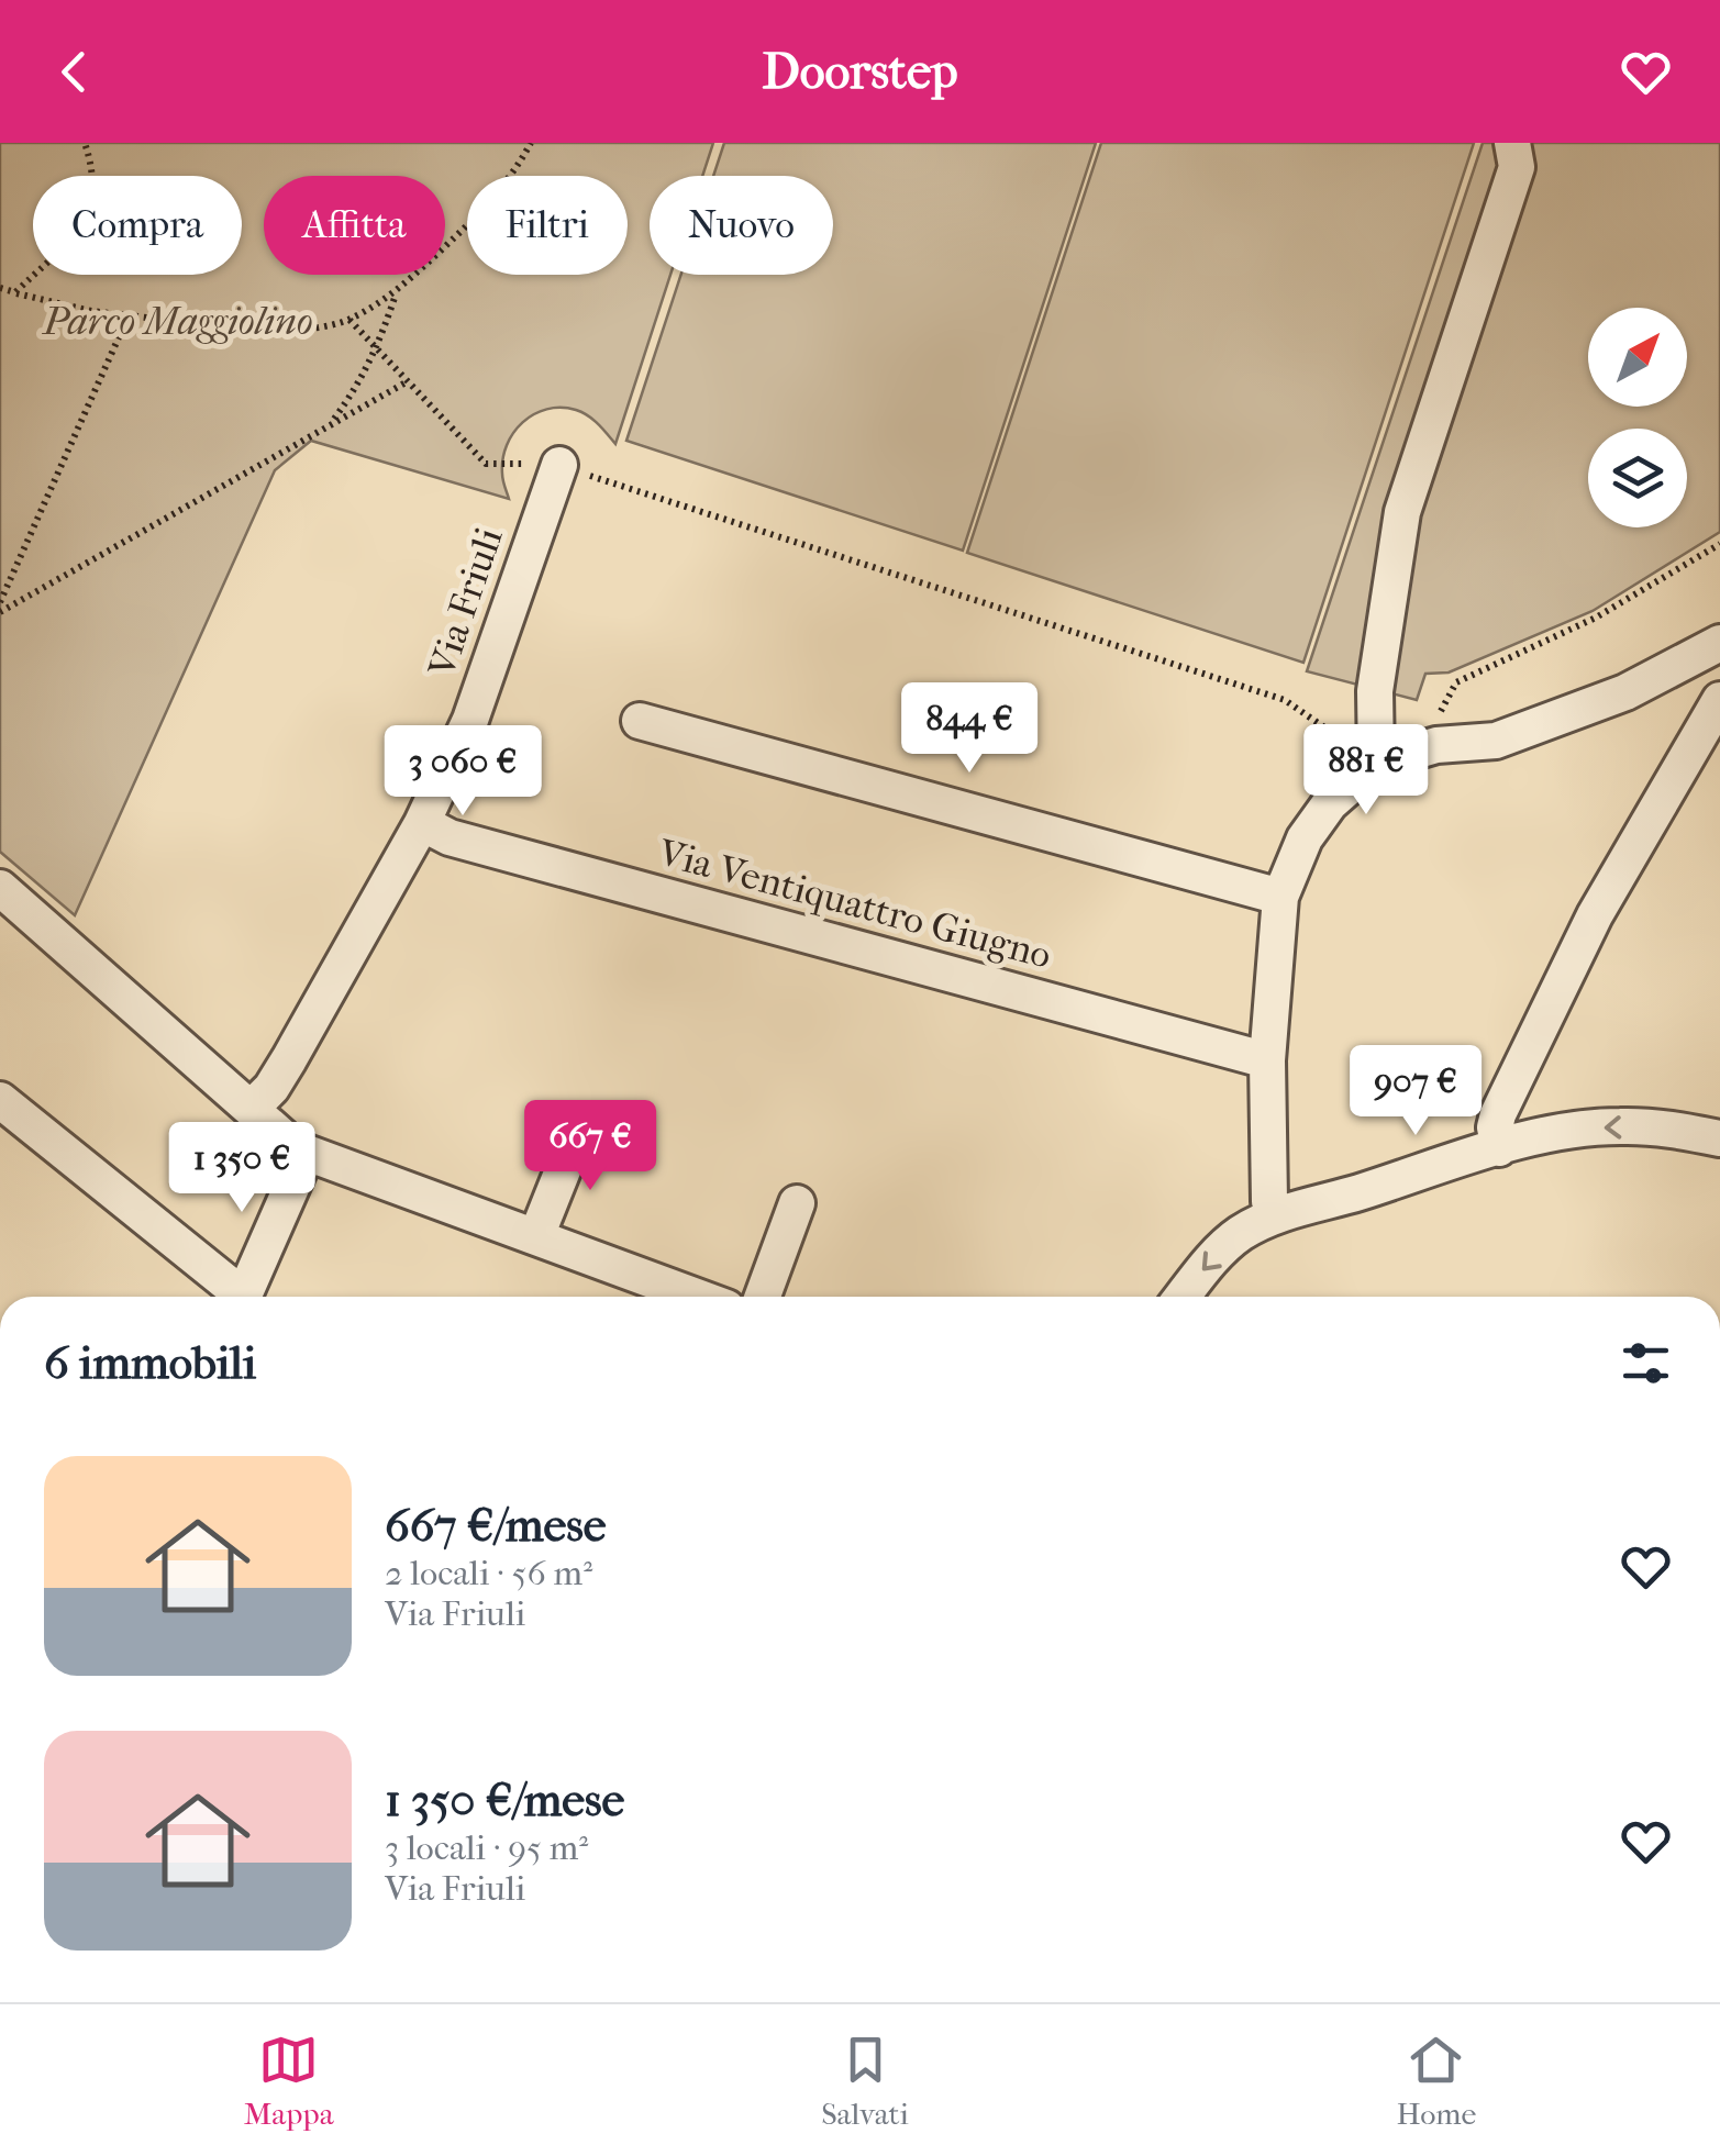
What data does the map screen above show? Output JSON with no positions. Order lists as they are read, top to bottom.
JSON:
{
  "streets": {
    "street": ["Via Friuli", "Via Ventiquattro Giugno"]
  },
  "crossings": [
    ["Via Friuli", "Via Ventiquattro Giugno"]
  ],
  "parks": ["Parco Maggiolino"],
  "north": "top right",
  "page": {
    "header": "Doorstep",
    "chip": [
      "Compra",
      "Affitta",
      "Filtri",
      "Nuovo"
    ],
    "price": [
      "844 €",
      "881 €",
      "3 060 €",
      "907 €",
      "667 €",
      "1 350 €"
    ],
    "heading": "6 immobili",
    "list": [
      {
        "name": "667 €/mese",
        "note": "2 locali · 56 m² · Via Friuli"
      },
      {
        "name": "1 350 €/mese",
        "note": "3 locali · 95 m² · Via Friuli"
      }
    ],
    "tabs": ["Mappa", "Salvati", "Home"]
  }
}
